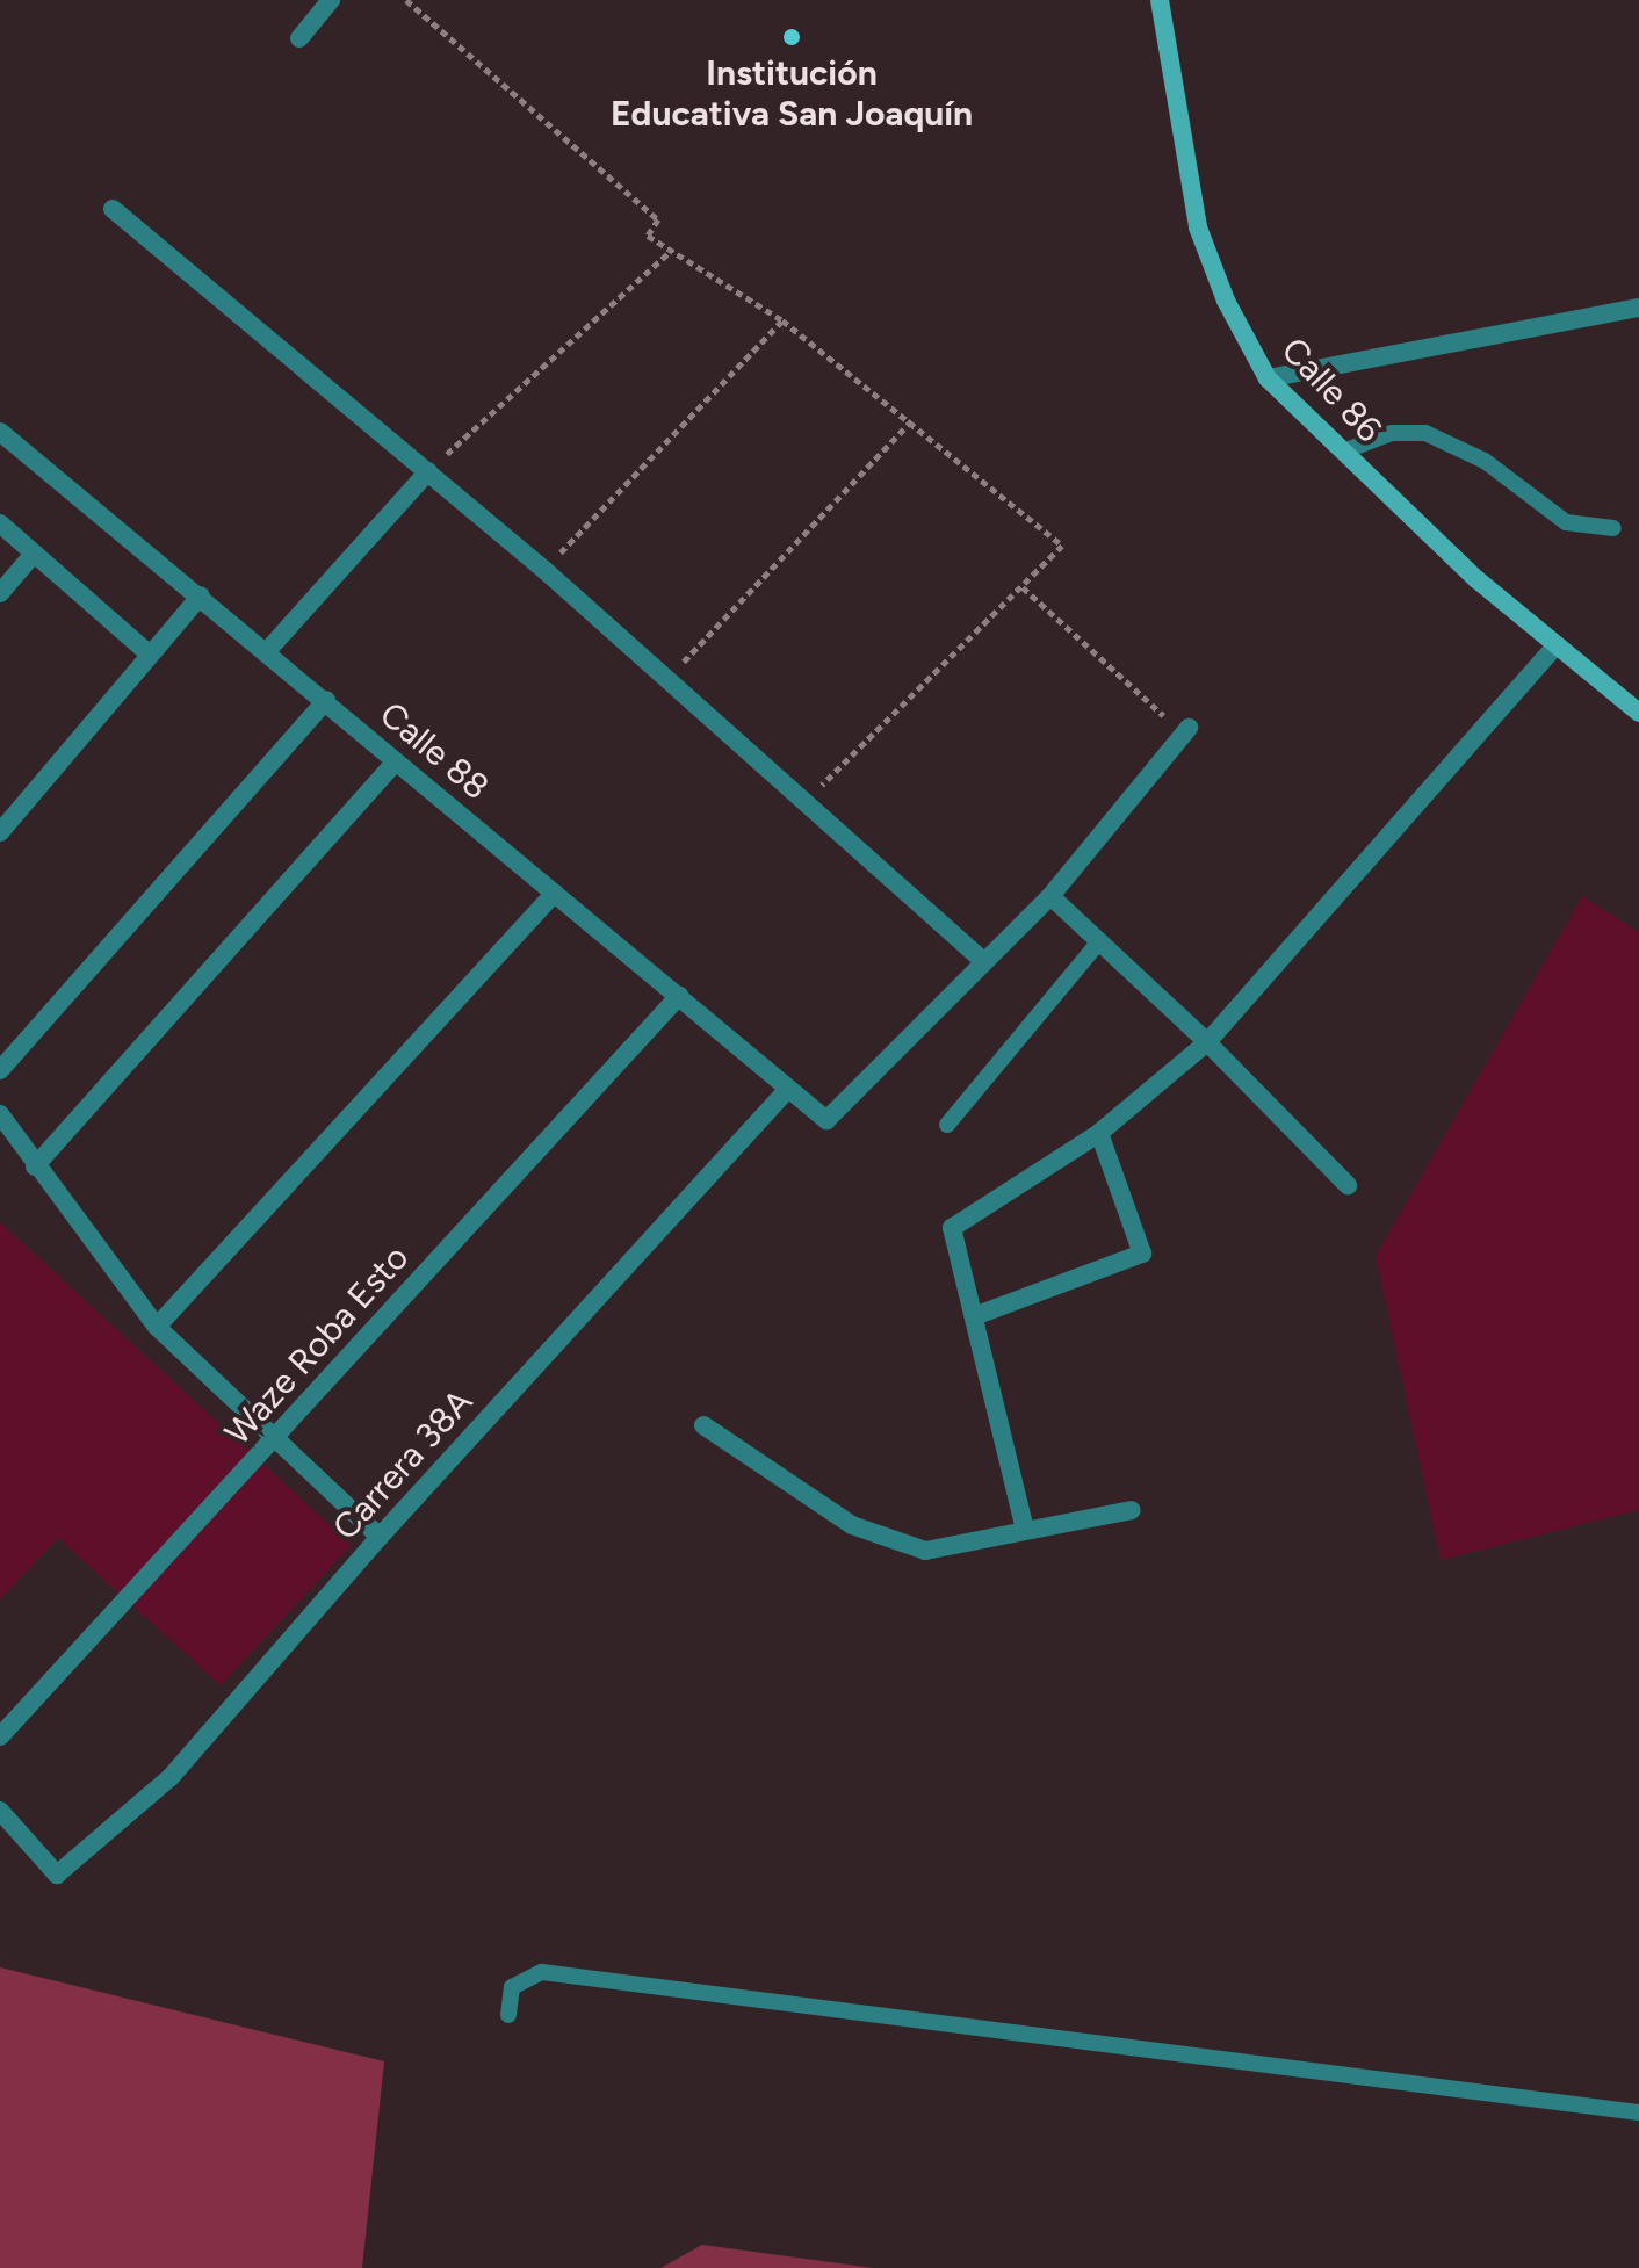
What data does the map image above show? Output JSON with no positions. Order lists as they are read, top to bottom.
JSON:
{
  "streets": {
    "main road": ["Calle 86"],
    "street": ["Calle 88", "Waze Roba Esto", "Carrera 38A"]
  },
  "crossings": [
    ["Calle 88", "Waze Roba Esto"],
    ["Calle 88", "Carrera 38A"]
  ],
  "places": ["Institución Educativa San Joaquín"]
}
